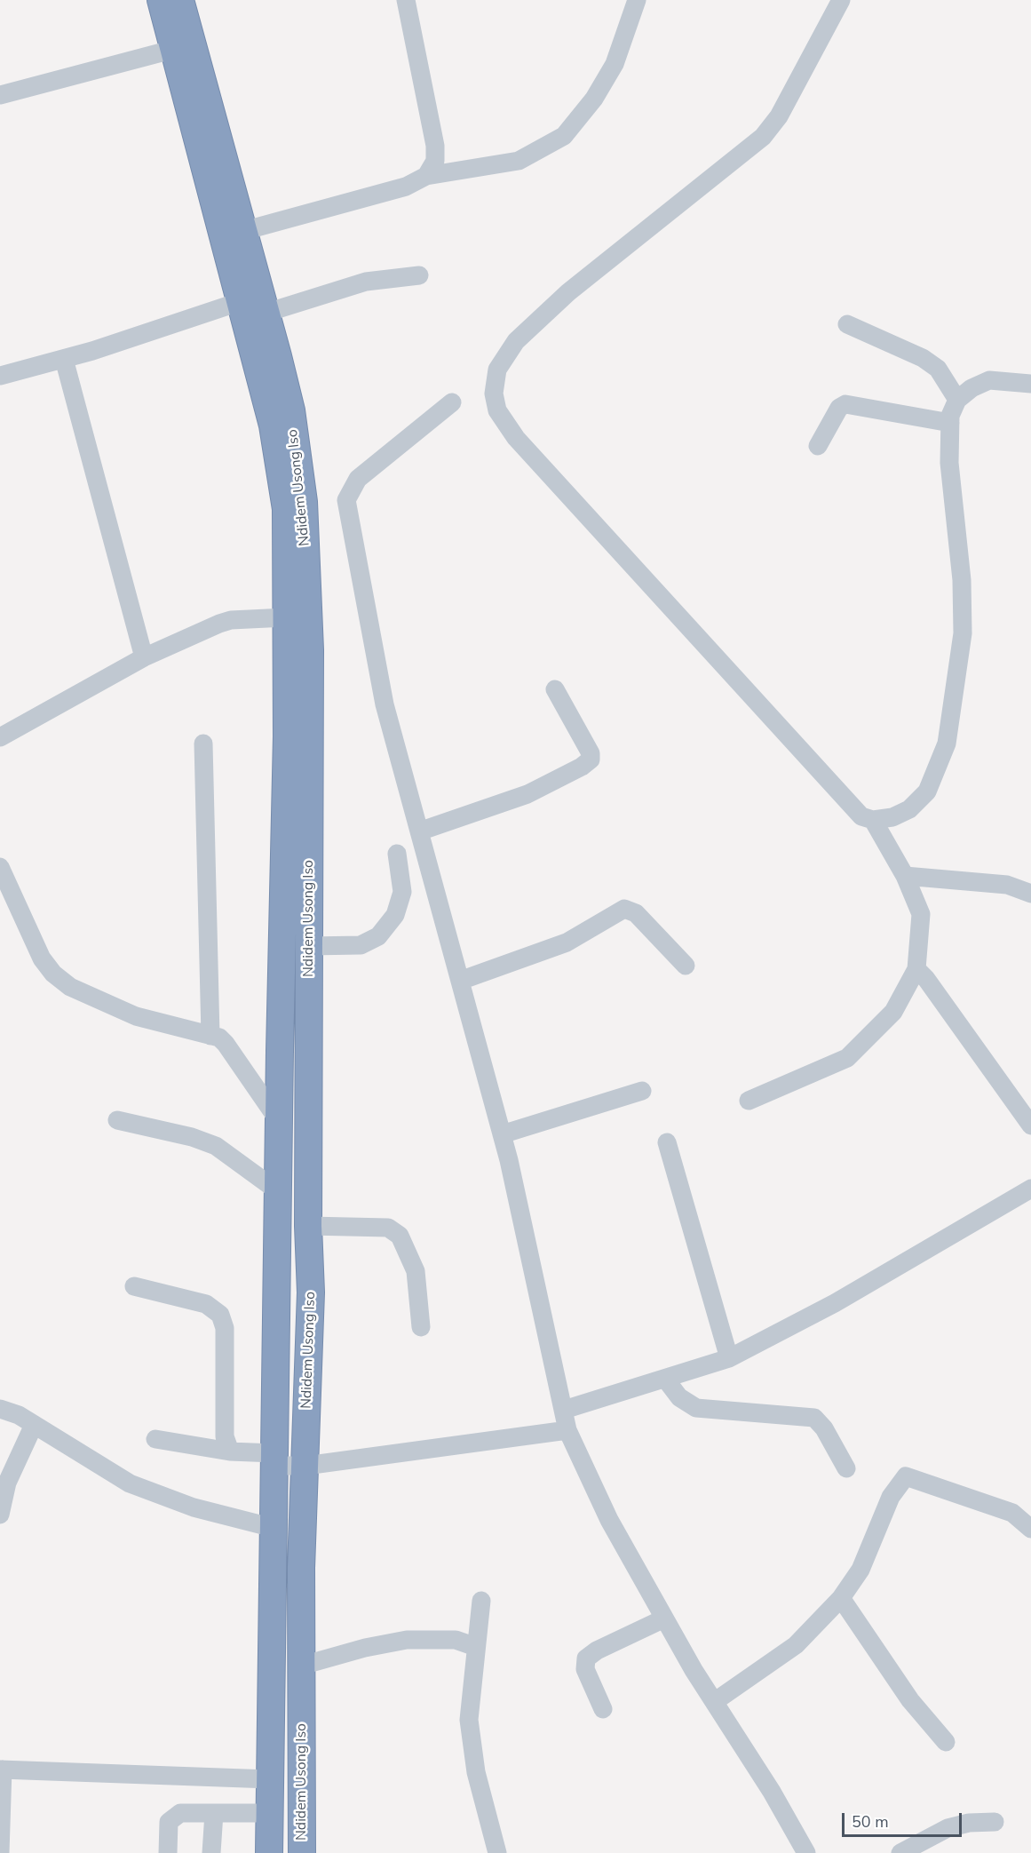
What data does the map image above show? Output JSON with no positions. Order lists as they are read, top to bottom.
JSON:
{
  "streets": {
    "highway": ["Ndidem Usong Iso"]
  },
  "scale_bar": "50 m"
}
